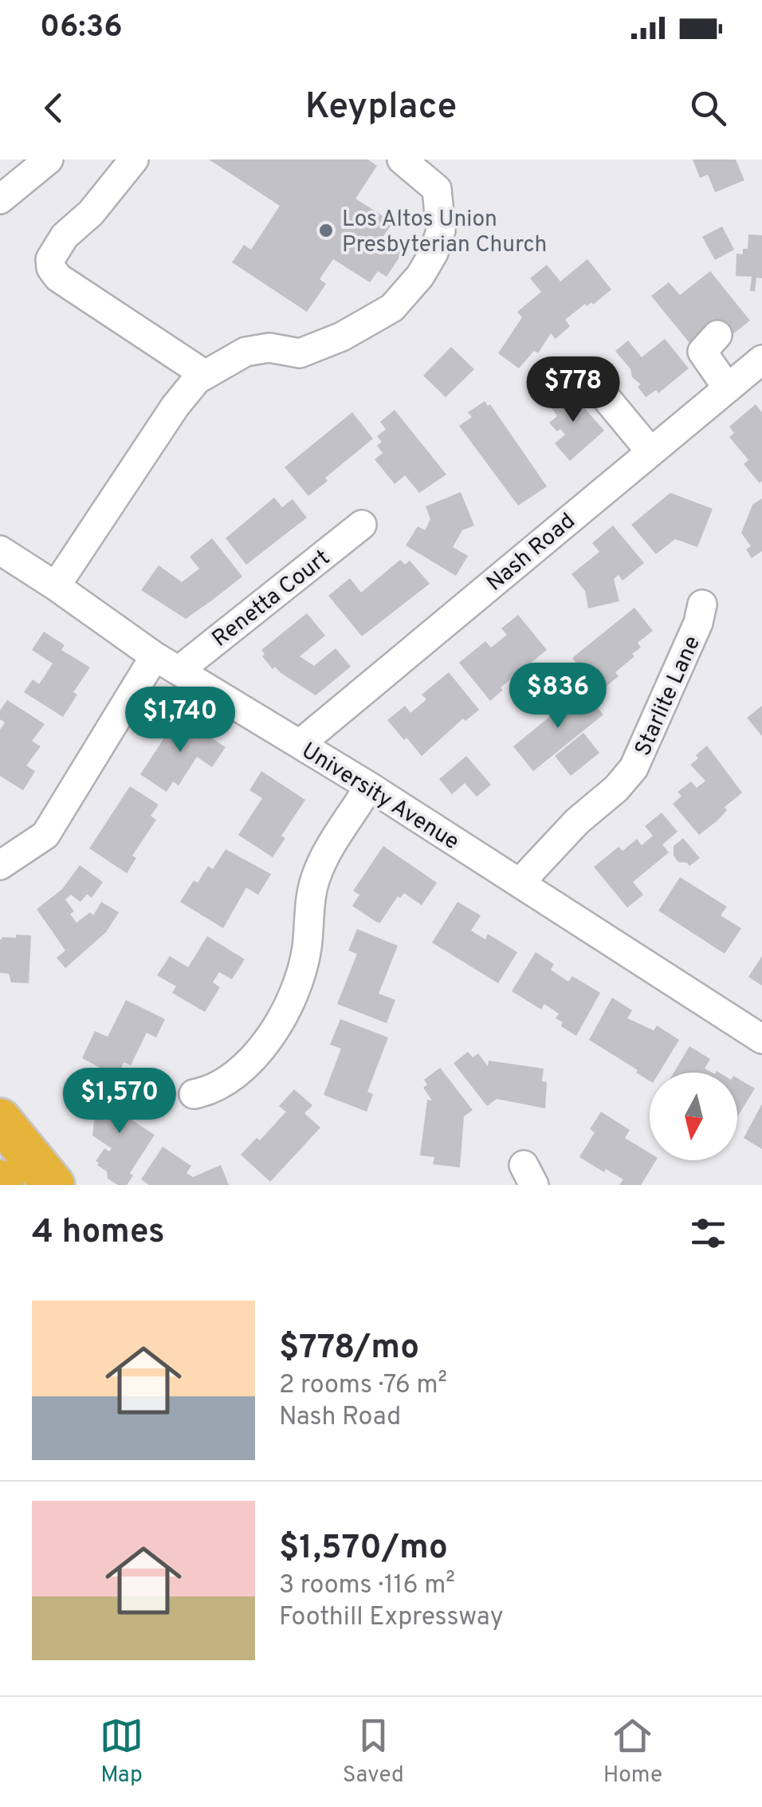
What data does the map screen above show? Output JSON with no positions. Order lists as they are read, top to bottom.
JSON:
{
  "streets": {
    "street": [
      "Nash Road",
      "Renetta Court",
      "Starlite Lane",
      "University Avenue"
    ]
  },
  "crossings": [
    ["Nash Road", "University Avenue"],
    ["Renetta Court", "University Avenue"],
    ["Starlite Lane", "University Avenue"]
  ],
  "places": ["Los Altos Union Presbyterian Church"],
  "north": "bottom",
  "page": {
    "status": "06:36",
    "header": "Keyplace",
    "price": [
      "$778",
      "$836",
      "$1,740",
      "$1,570"
    ],
    "heading": "4 homes",
    "list": [
      {
        "name": "$778/mo",
        "note": "2 rooms · 76 m² · Nash Road"
      },
      {
        "name": "$1,570/mo",
        "note": "3 rooms · 116 m² · Foothill Expressway"
      }
    ],
    "tabs": ["Map", "Saved", "Home"]
  }
}
